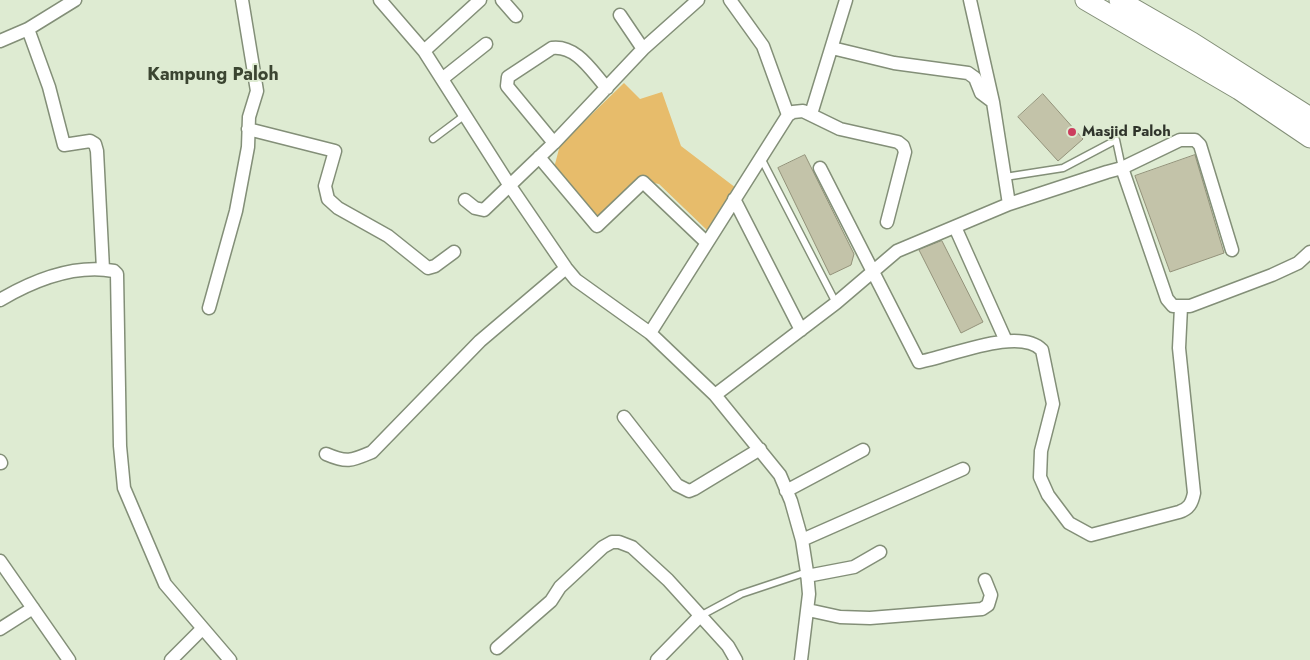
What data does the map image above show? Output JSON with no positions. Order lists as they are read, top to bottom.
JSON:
{
  "districts": ["Kampung Paloh"],
  "places": ["Masjid Paloh"]
}
